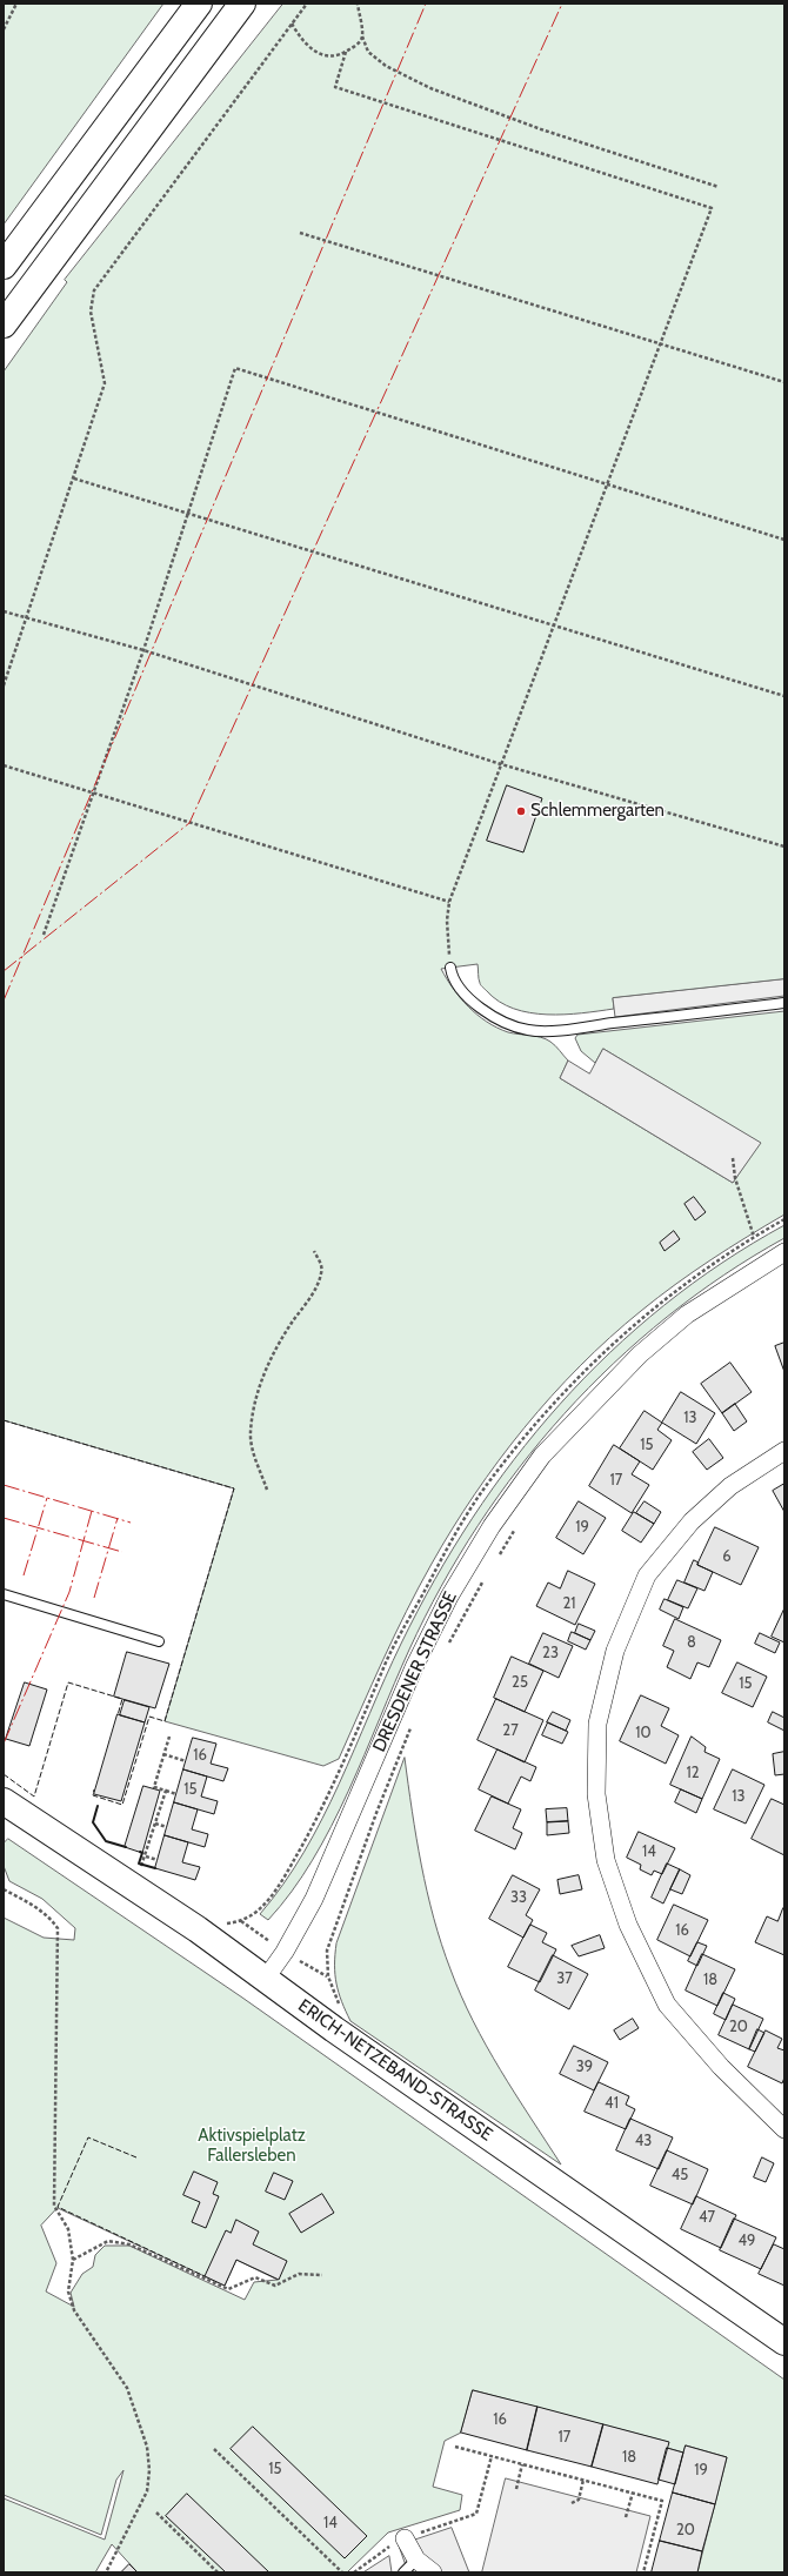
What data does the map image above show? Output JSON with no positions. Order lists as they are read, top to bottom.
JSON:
{
  "streets": {
    "main road": ["ERICH-NETZEBAND-STRASSE"],
    "street": ["DRESDENER STRASSE"]
  },
  "crossings": [
    ["DRESDENER STRASSE", "ERICH-NETZEBAND-STRASSE"]
  ],
  "parks": ["Aktivspielplatz Fallersleben"],
  "places": ["Schlemmergarten"],
  "house_numbers": [
    "13",
    "15",
    "17",
    "19",
    "6",
    "21",
    "8",
    "23",
    "25",
    "15",
    "27",
    "10",
    "16",
    "12",
    "15",
    "13",
    "14",
    "33",
    "16",
    "37",
    "18",
    "20",
    "39",
    "41",
    "43",
    "45",
    "47",
    "49",
    "16",
    "17",
    "18",
    "15",
    "19",
    "14",
    "20"
  ]
}
